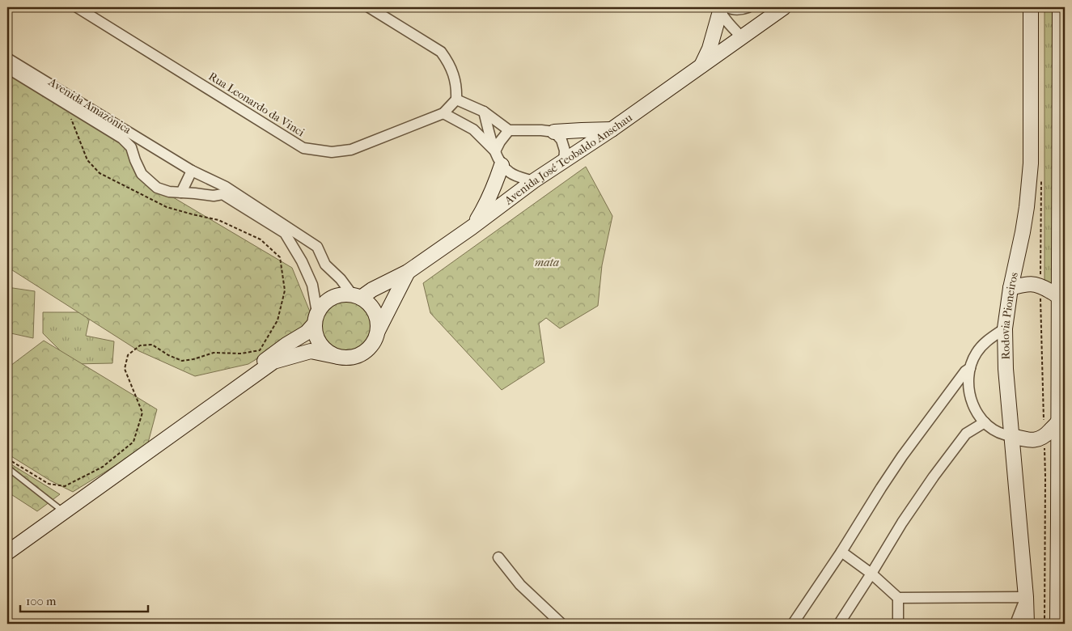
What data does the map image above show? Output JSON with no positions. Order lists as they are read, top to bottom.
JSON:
{
  "streets": {
    "street": [
      "Rua Leonardo da Vinci",
      "Avenida Amazônica",
      "Avenida José Teobaldo Anschau",
      "Rodovia Pioneiros"
    ]
  },
  "crossings": [
    ["Avenida Amazônica", "Avenida José Teobaldo Anschau"]
  ],
  "parks": ["mata"],
  "scale_bar": "100 m"
}
